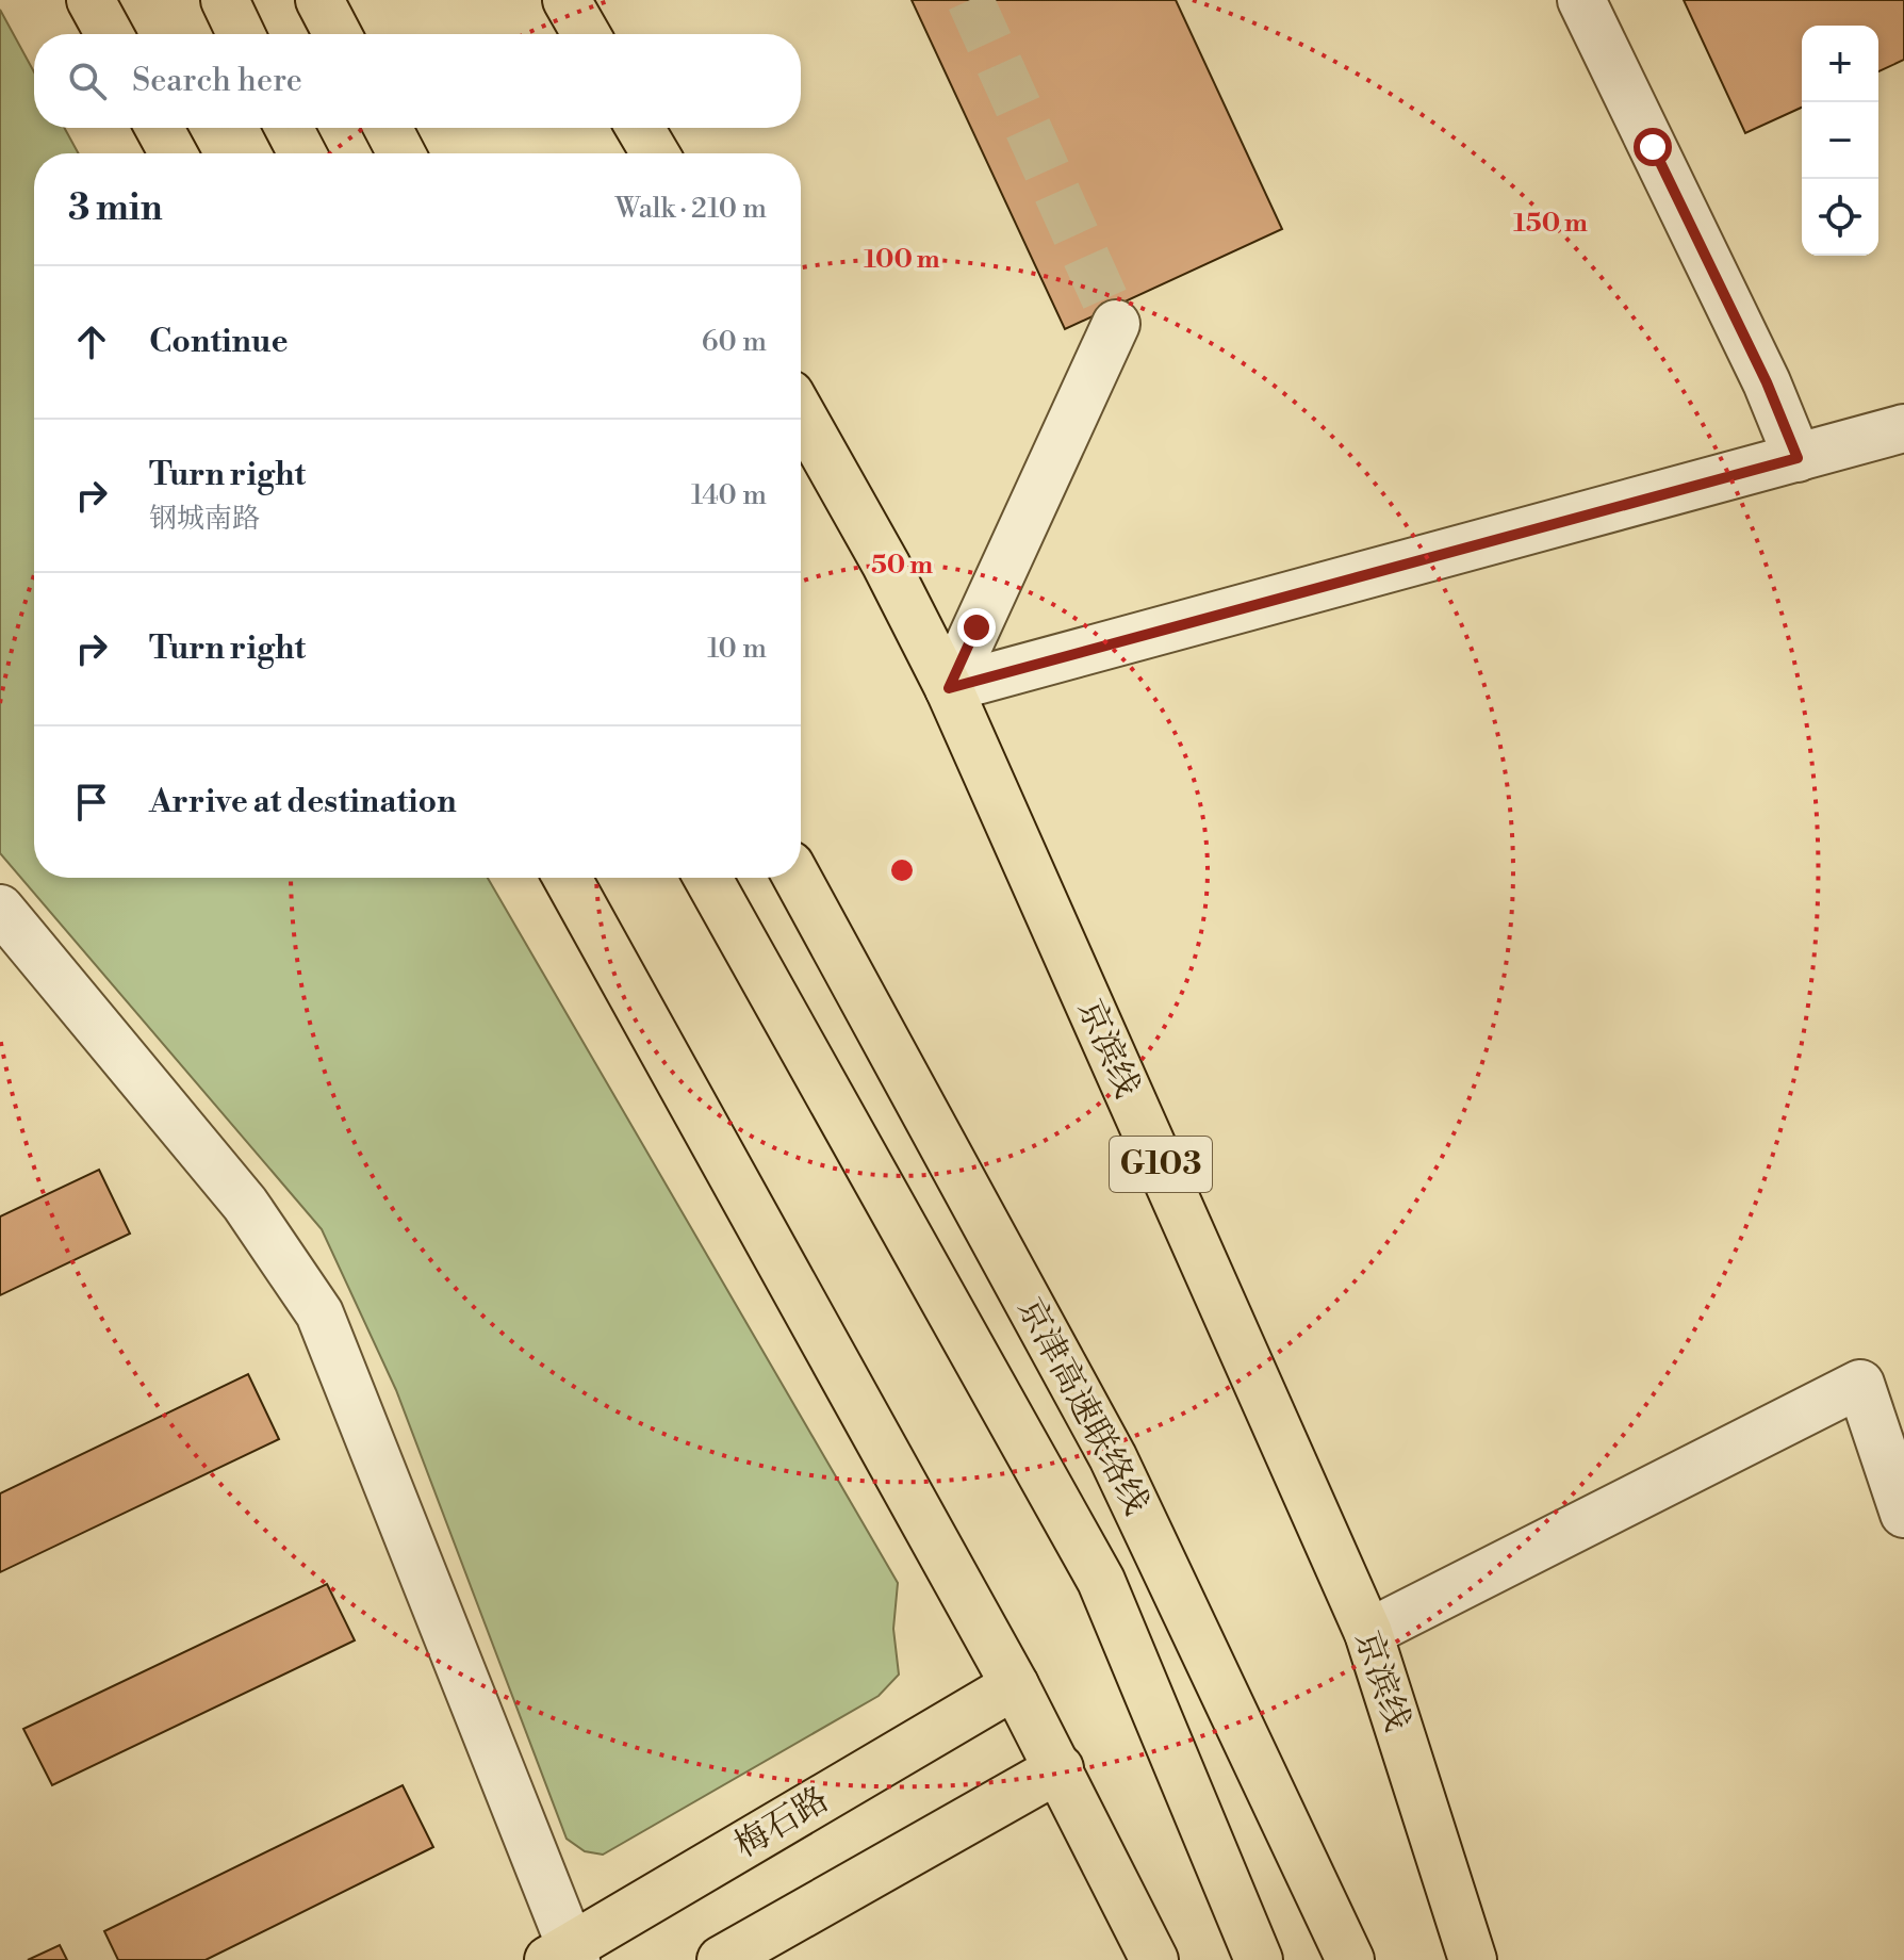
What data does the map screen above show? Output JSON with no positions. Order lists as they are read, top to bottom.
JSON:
{
  "streets": {
    "main road": [
      "京滨线",
      "G103",
      "京津高速联络线",
      "梅石路"
    ]
  },
  "page": {
    "map_buttons": ["+", "−"],
    "search": "Search here",
    "heading": ["3 min", "Walk · 210 m"],
    "list": [
      ["Continue", "60 m"],
      ["Turn right", "钢城南路", "140 m"],
      ["Turn right", "10 m"],
      "Arrive at destination"
    ]
  },
  "rings": ["150 m", "100 m", "50 m"]
}
